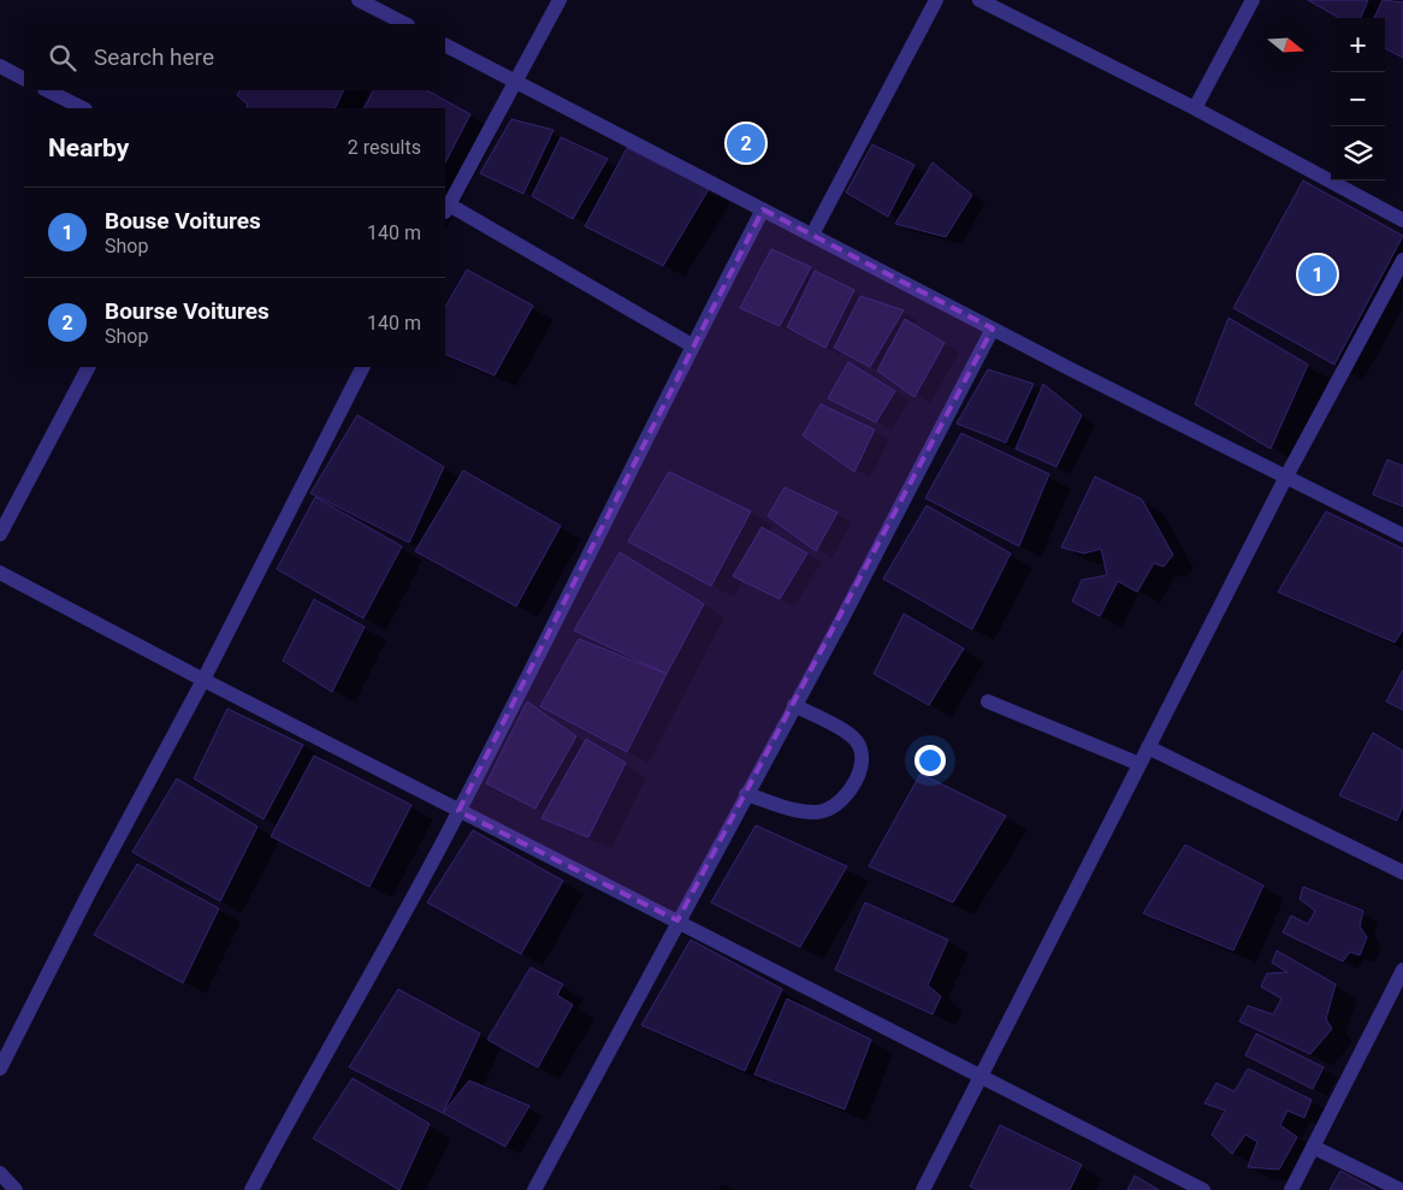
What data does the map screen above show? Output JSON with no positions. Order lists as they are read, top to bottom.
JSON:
{
  "north": "right",
  "page": {
    "map_buttons": ["+", "−"],
    "search": "Search here",
    "heading": ["Nearby", "2 results"],
    "pins": ["2", "1"],
    "list": [
      {
        "mark": "1",
        "name": "Bouse Voitures",
        "note": "Shop",
        "value": "140 m"
      },
      {
        "mark": "2",
        "name": "Bourse Voitures",
        "note": "Shop",
        "value": "140 m"
      }
    ]
  }
}
